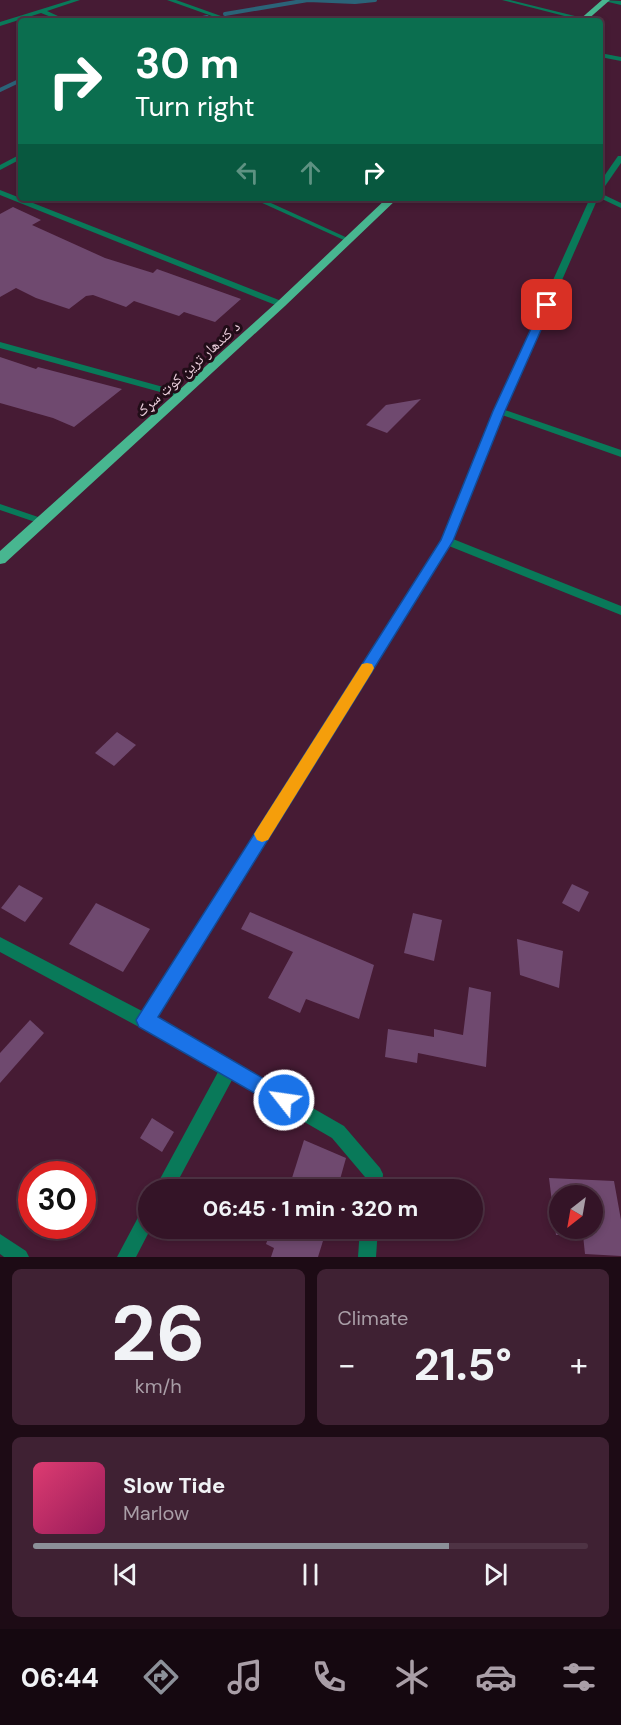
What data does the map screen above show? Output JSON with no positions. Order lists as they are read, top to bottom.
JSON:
{
  "streets": {
    "main road": ["د کندهار ترين کوټ سړک"]
  },
  "north": "bottom left",
  "page": {
    "turn": ["30 m", "Turn right"],
    "limit": "30",
    "trip": "06:45 · 1 min · 320 m",
    "tile": [
      ["26", "km/h"],
      "Climate"
    ],
    "heat": ["−", "21.5°", "+"],
    "song": ["Slow Tide", "Marlow"],
    "tabs": "06:44"
  }
}
